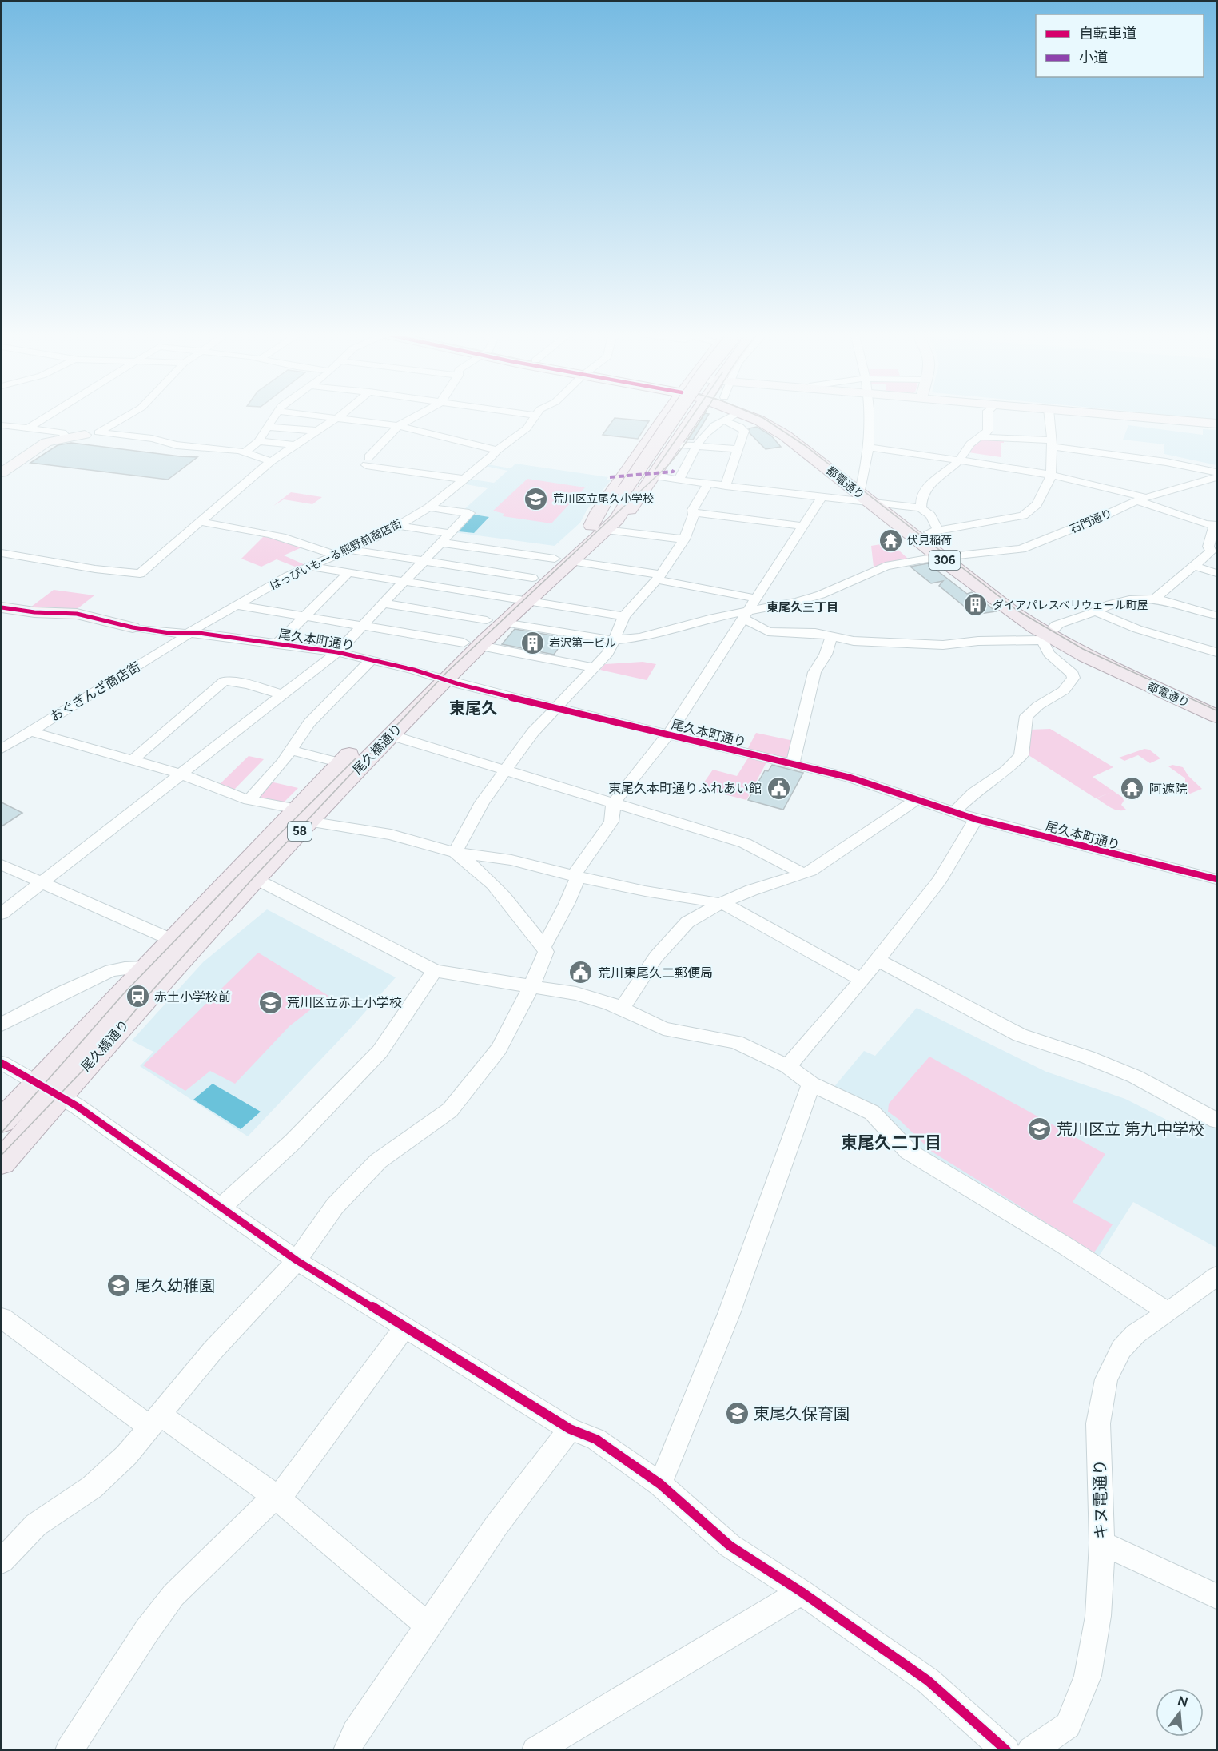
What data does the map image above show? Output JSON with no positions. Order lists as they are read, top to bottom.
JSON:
{
  "streets": {
    "main road": [
      "都電通り",
      "306",
      "尾久橋通り",
      "58"
    ],
    "street": [
      "石門通り",
      "はっぴいもーる熊野前商店街",
      "尾久本町通り",
      "おぐぎんざ商店街",
      "キヌ電通り"
    ]
  },
  "crossings": [
    ["都電通り", "石門通り"],
    ["石門通り", "尾久橋通り"],
    ["はっぴいもーる熊野前商店街", "尾久本町通り"],
    ["はっぴいもーる熊野前商店街", "おぐぎんざ商店街"],
    ["尾久本町通り", "おぐぎんざ商店街"],
    ["尾久本町通り", "尾久橋通り"]
  ],
  "districts": ["東尾久三丁目", "東尾久", "東尾久二丁目"],
  "places": {
    "school or university": [
      "荒川区立尾久小学校",
      "荒川区立赤土小学校",
      "荒川区立 第九中学校",
      "尾久幼稚園",
      "東尾久保育園"
    ],
    "temple": ["伏見稲荷", "阿遮院"],
    "building": ["ダイアパレスベリウェール町屋", "岩沢第一ビル"],
    "public building": ["東尾久本町通りふれあい館", "荒川東尾久二郵便局"],
    "station": ["赤土小学校前"]
  },
  "legend": ["自転車道", "小道"],
  "north": "top"
}
